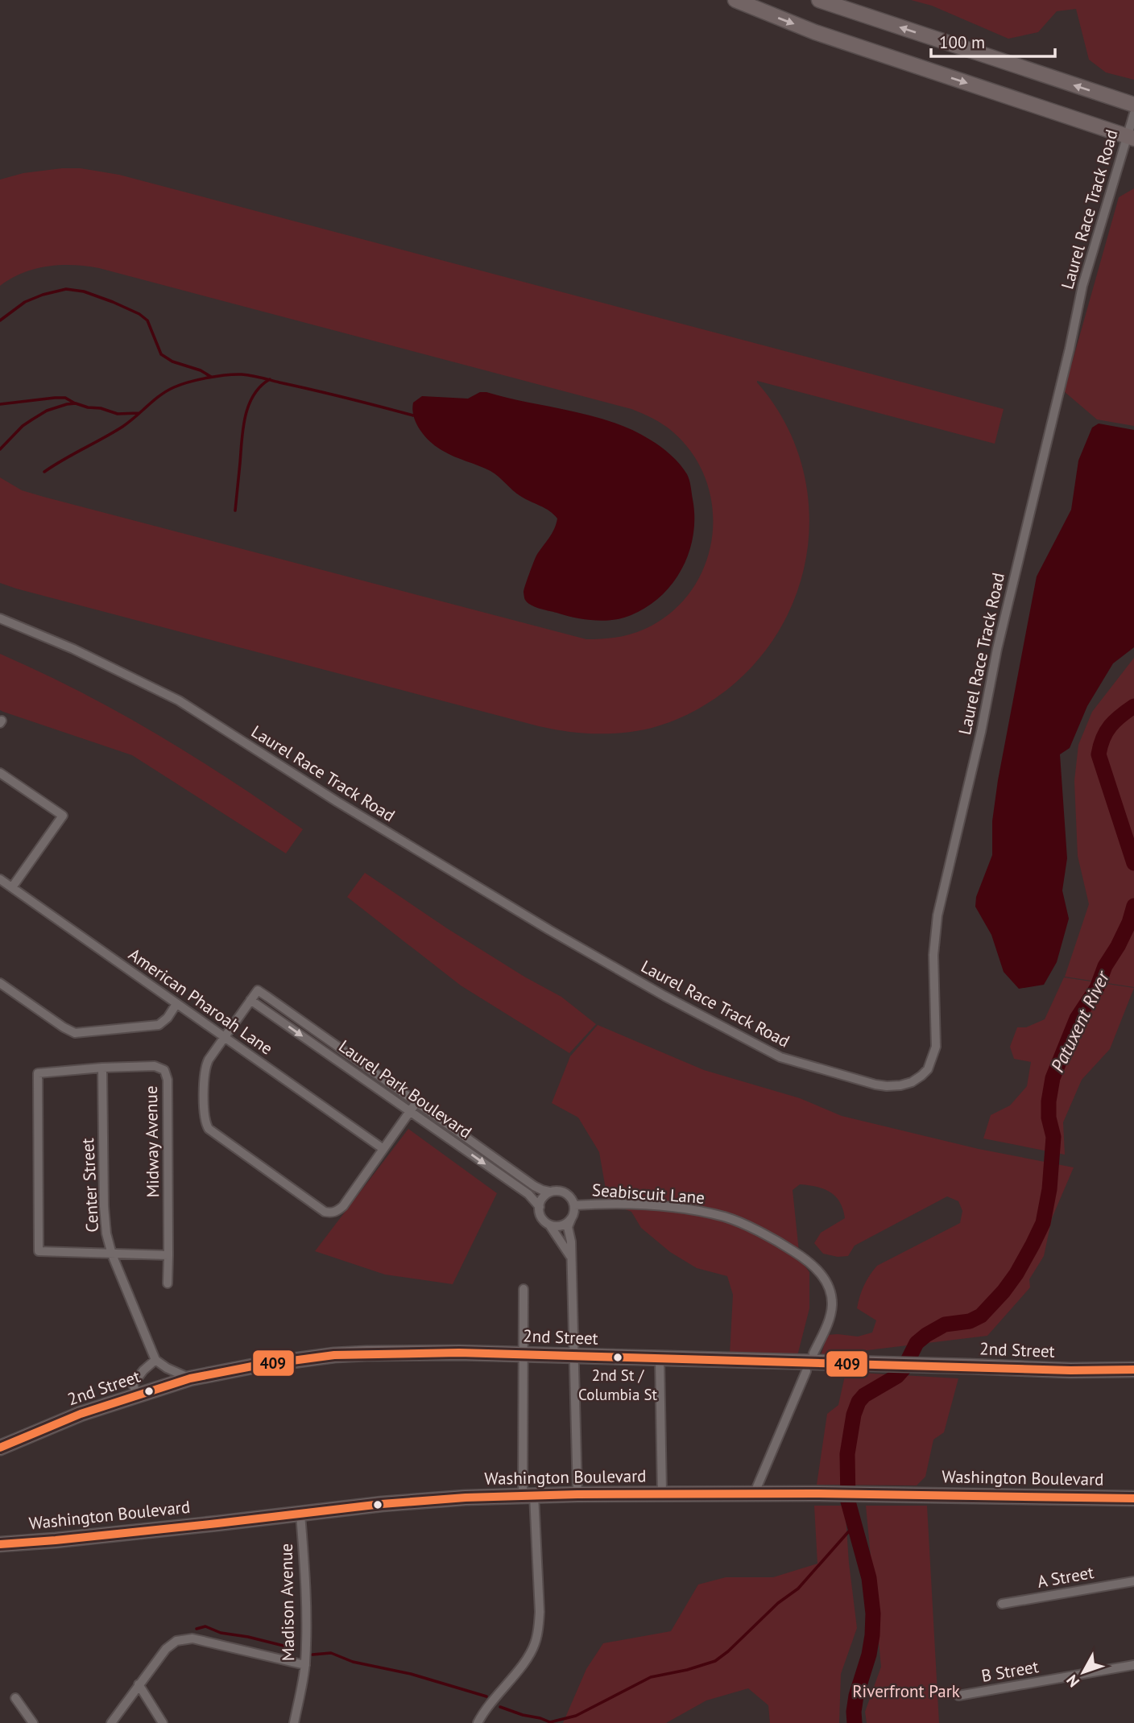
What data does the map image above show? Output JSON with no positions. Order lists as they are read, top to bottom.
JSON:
{
  "streets": {
    "main road": ["2nd Street", "Washington Boulevard"],
    "street": [
      "Laurel Race Track Road",
      "American Pharoah Lane",
      "Laurel Park Boulevard",
      "Midway Avenue",
      "Center Street",
      "Seabiscuit Lane",
      "A Street",
      "Madison Avenue",
      "B Street"
    ]
  },
  "crossings": [
    ["Laurel Park Boulevard", "Seabiscuit Lane"],
    ["Midway Avenue", "Center Street"],
    ["Washington Boulevard", "Madison Avenue"]
  ],
  "water": ["Patuxent River"],
  "parks": ["Riverfront Park"],
  "places": ["2nd St / Columbia St"],
  "lines": ["transit line 409"],
  "scale_bar": "100 m",
  "north": "bottom left"
}
